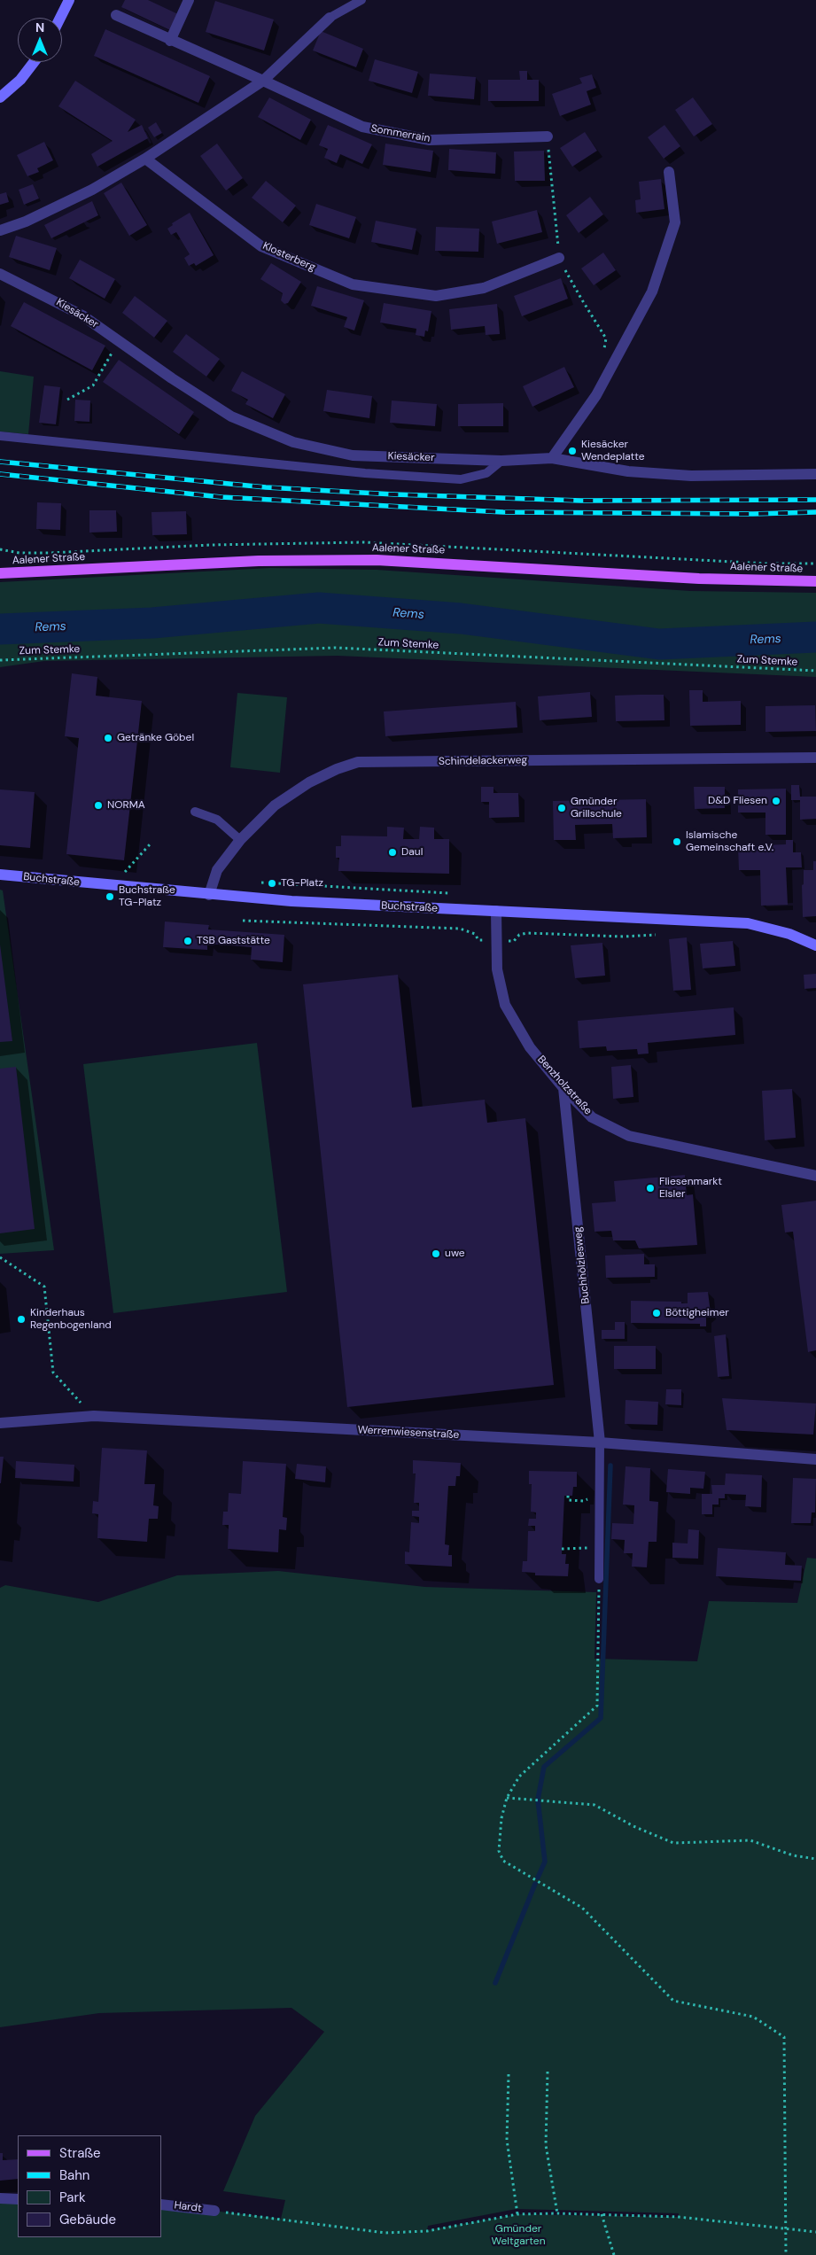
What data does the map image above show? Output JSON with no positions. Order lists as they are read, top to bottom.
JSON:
{
  "streets": {
    "main road": ["Aalener Straße"],
    "street": [
      "Sommerrain",
      "Klosterberg",
      "Kiesäcker",
      "Schindelackerweg",
      "Buchstraße",
      "Benzholzstraße",
      "Buchhölzlesweg",
      "Werrenwiesenstraße",
      "Hardt"
    ],
    "path": ["Zum Stemke"]
  },
  "crossings": [
    ["Schindelackerweg", "Buchstraße"],
    ["Buchstraße", "Benzholzstraße"],
    ["Benzholzstraße", "Buchhölzlesweg"],
    ["Buchhölzlesweg", "Werrenwiesenstraße"]
  ],
  "water": ["Rems"],
  "parks": ["Gmünder Weltgarten"],
  "places": [
    "Kiesäcker Wendeplatte",
    "Getränke Göbel",
    "D&D Fliesen",
    "NORMA",
    "Gmünder Grillschule",
    "Islamische Gemeinschaft e.V.",
    "Daul",
    "TG-Platz",
    "Buchstraße TG-Platz",
    "TSB Gaststätte",
    "Fliesenmarkt Elsler",
    "uwe",
    "Böttigheimer",
    "Kinderhaus Regenbogenland"
  ],
  "legend": [
    "Straße",
    "Bahn",
    "Park",
    "Gebäude"
  ],
  "north": "top"
}
